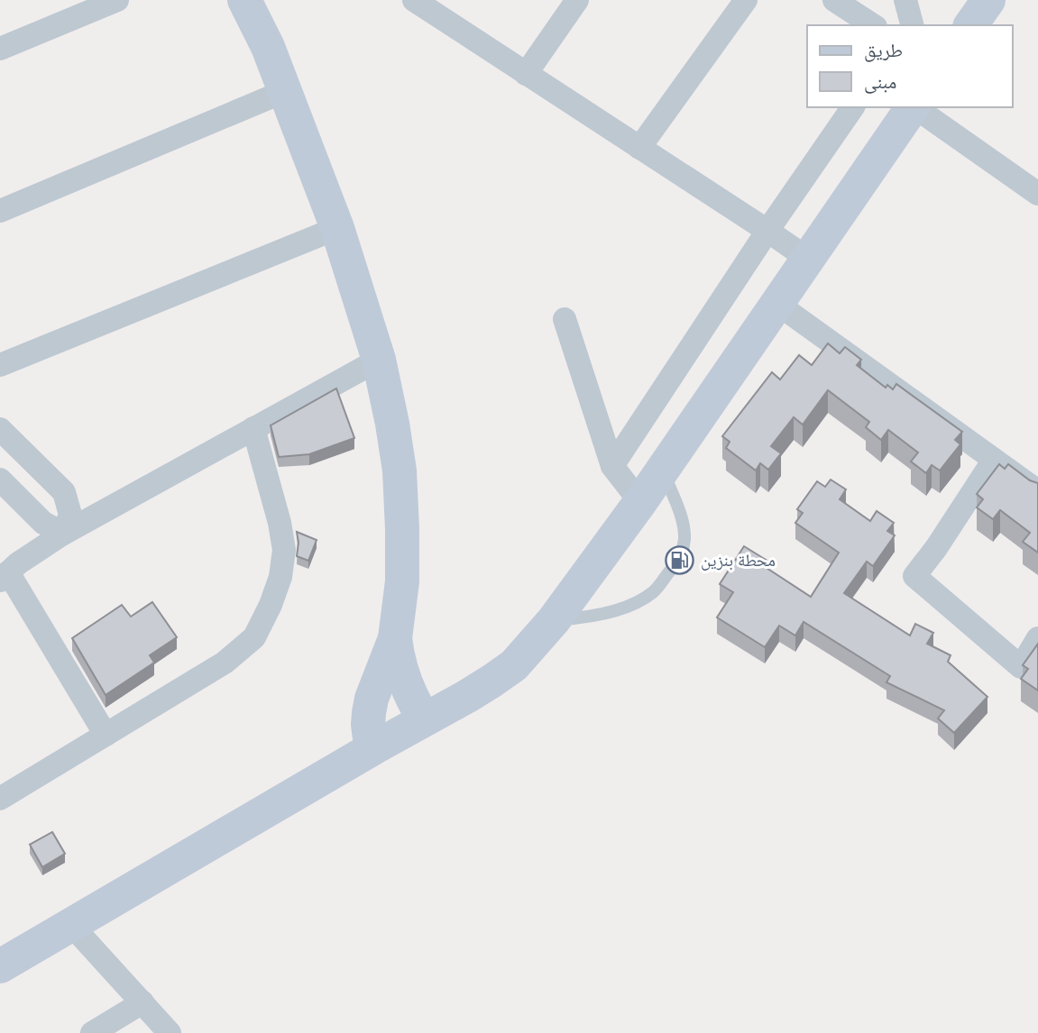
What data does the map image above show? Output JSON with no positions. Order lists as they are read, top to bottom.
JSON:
{
  "places": {
    "fuel station": ["محطة بنزين"]
  },
  "legend": ["طريق", "مبنى"]
}
